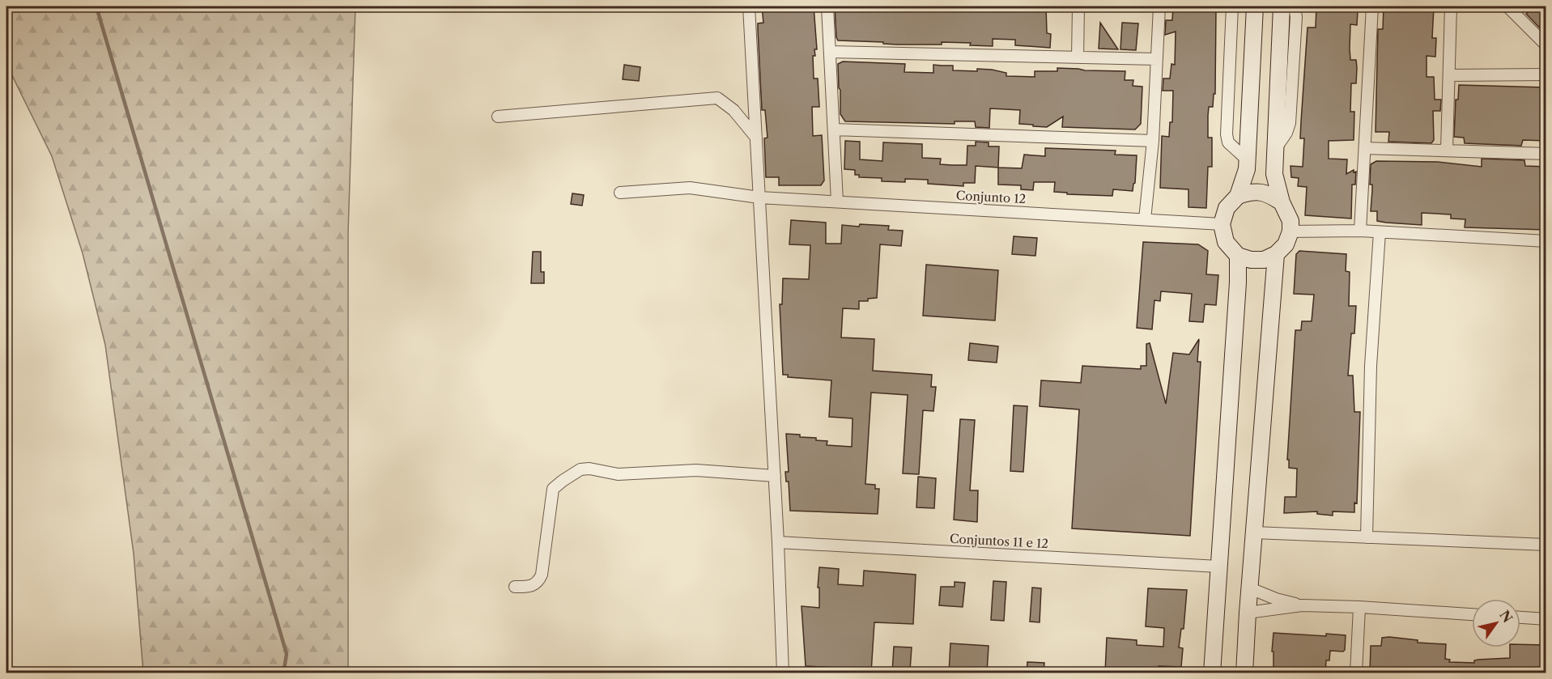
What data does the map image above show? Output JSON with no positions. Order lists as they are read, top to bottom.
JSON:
{
  "streets": {
    "street": ["Conjunto 12", "Conjuntos 11 e 12"]
  },
  "north": "top right"
}
